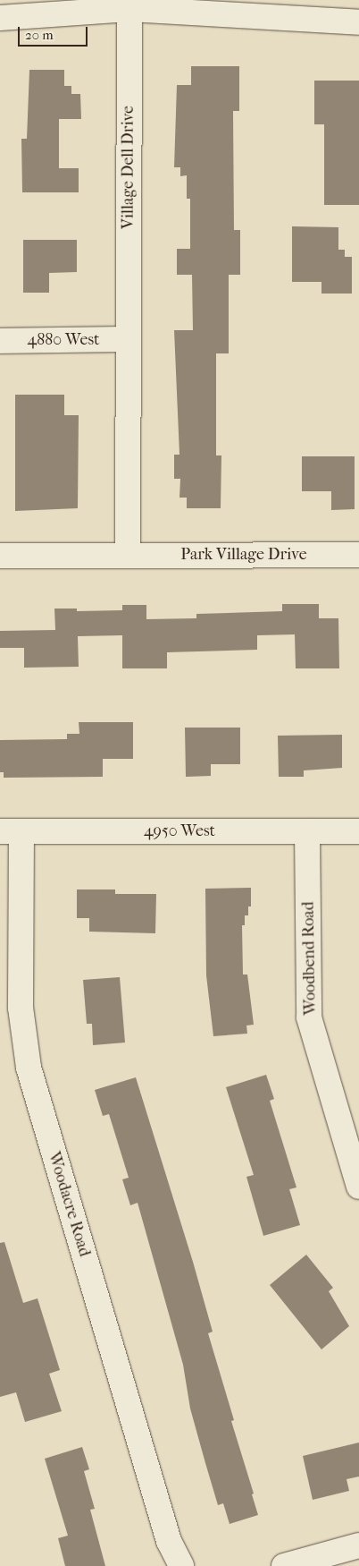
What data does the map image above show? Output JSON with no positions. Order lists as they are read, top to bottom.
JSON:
{
  "streets": {
    "street": [
      "Village Dell Drive",
      "4880 West",
      "Park Village Drive",
      "4950 West",
      "Woodbend Road",
      "Woodacre Road"
    ]
  },
  "crossings": [
    ["Village Dell Drive", "4880 West"],
    ["Village Dell Drive", "Park Village Drive"],
    ["4950 West", "Woodbend Road"],
    ["4950 West", "Woodacre Road"]
  ],
  "scale_bar": "20 m"
}
